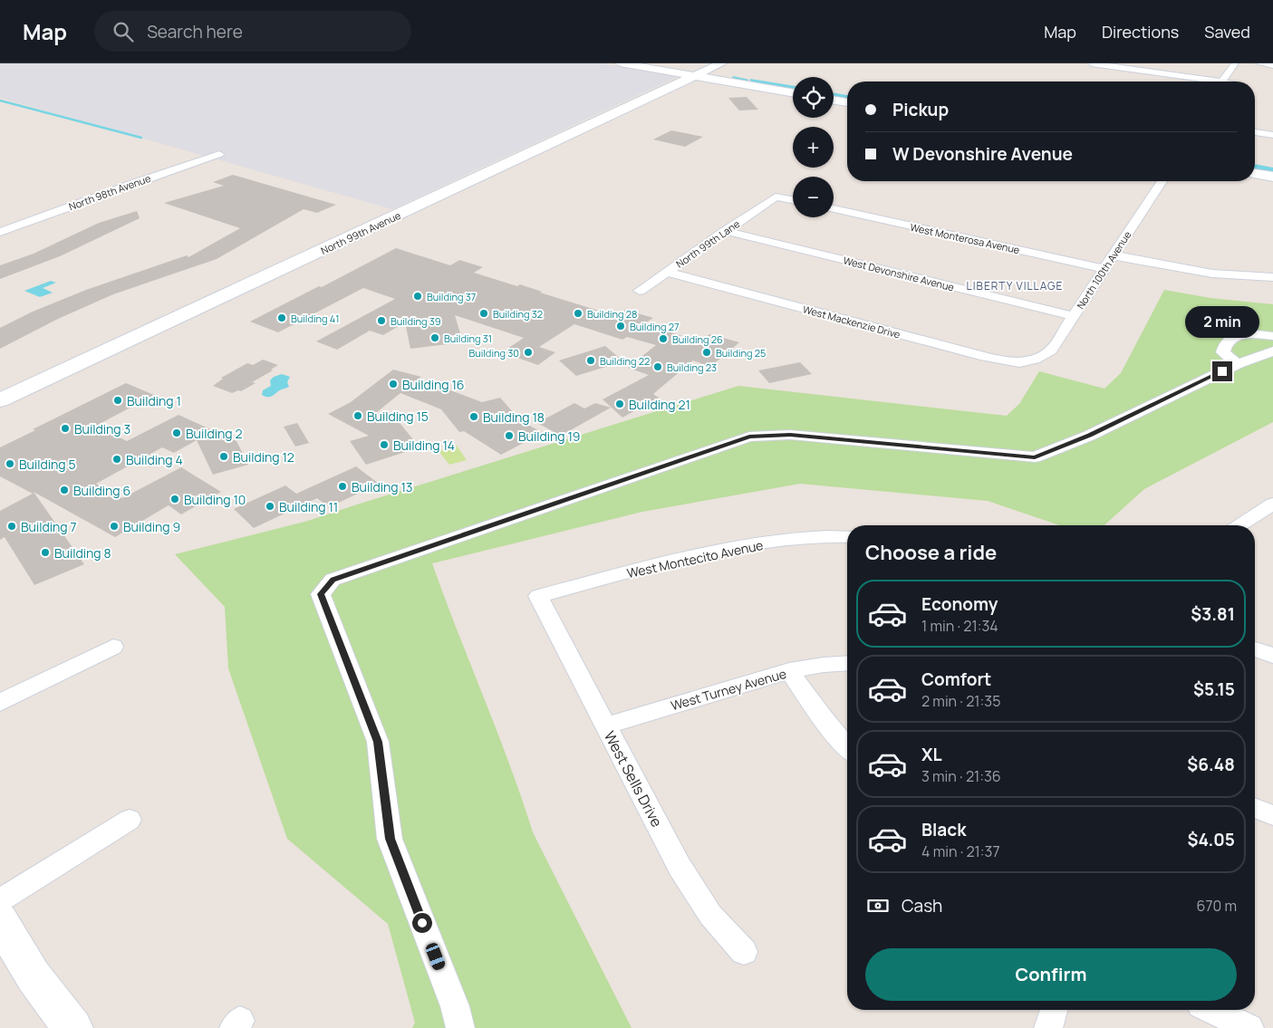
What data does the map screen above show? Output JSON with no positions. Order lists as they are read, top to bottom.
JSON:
{
  "streets": {
    "main road": ["North 99th Avenue"],
    "street": [
      "North 98th Avenue",
      "West Monterosa Avenue",
      "North 99th Lane",
      "North 100th Avenue",
      "West Devonshire Avenue",
      "West Mackenzie Drive",
      "West Montecito Avenue",
      "West Turney Avenue",
      "West Sells Drive"
    ]
  },
  "crossings": [
    ["West Monterosa Avenue", "North 100th Avenue"],
    ["North 99th Lane", "West Devonshire Avenue"],
    ["North 99th Lane", "West Mackenzie Drive"],
    ["North 100th Avenue", "West Devonshire Avenue"],
    ["North 100th Avenue", "West Mackenzie Drive"],
    ["West Montecito Avenue", "West Sells Drive"],
    ["West Turney Avenue", "West Sells Drive"]
  ],
  "districts": ["LIBERTY VILLAGE"],
  "places": [
    "Building 37",
    "Building 32",
    "Building 28",
    "Building 41",
    "Building 39",
    "Building 27",
    "Building 31",
    "Building 26",
    "Building 30",
    "Building 25",
    "Building 22",
    "Building 23",
    "Building 16",
    "Building 1",
    "Building 21",
    "Building 15",
    "Building 18",
    "Building 3",
    "Building 2",
    "Building 19",
    "Building 14",
    "Building 12",
    "Building 4",
    "Building 5",
    "Building 13",
    "Building 6",
    "Building 10",
    "Building 11",
    "Building 7",
    "Building 9",
    "Building 8"
  ],
  "page": {
    "header": "Map",
    "search": "Search here",
    "nav": ["Map", "Directions", "Saved"],
    "map_buttons": ["+", "−"],
    "banner": ["Pickup", "W Devonshire Avenue"],
    "bubble": "2 min",
    "heading": "Choose a ride",
    "list": [
      {
        "name": "Economy",
        "note": "1 min · 21:34",
        "value": "$3.81"
      },
      {
        "name": "Comfort",
        "note": "2 min · 21:35",
        "value": "$5.15"
      },
      {
        "name": "XL",
        "note": "3 min · 21:36",
        "value": "$6.48"
      },
      {
        "name": "Black",
        "note": "4 min · 21:37",
        "value": "$4.05"
      }
    ],
    "pay": ["Cash", "670 m"],
    "buttons": "Confirm"
  }
}
